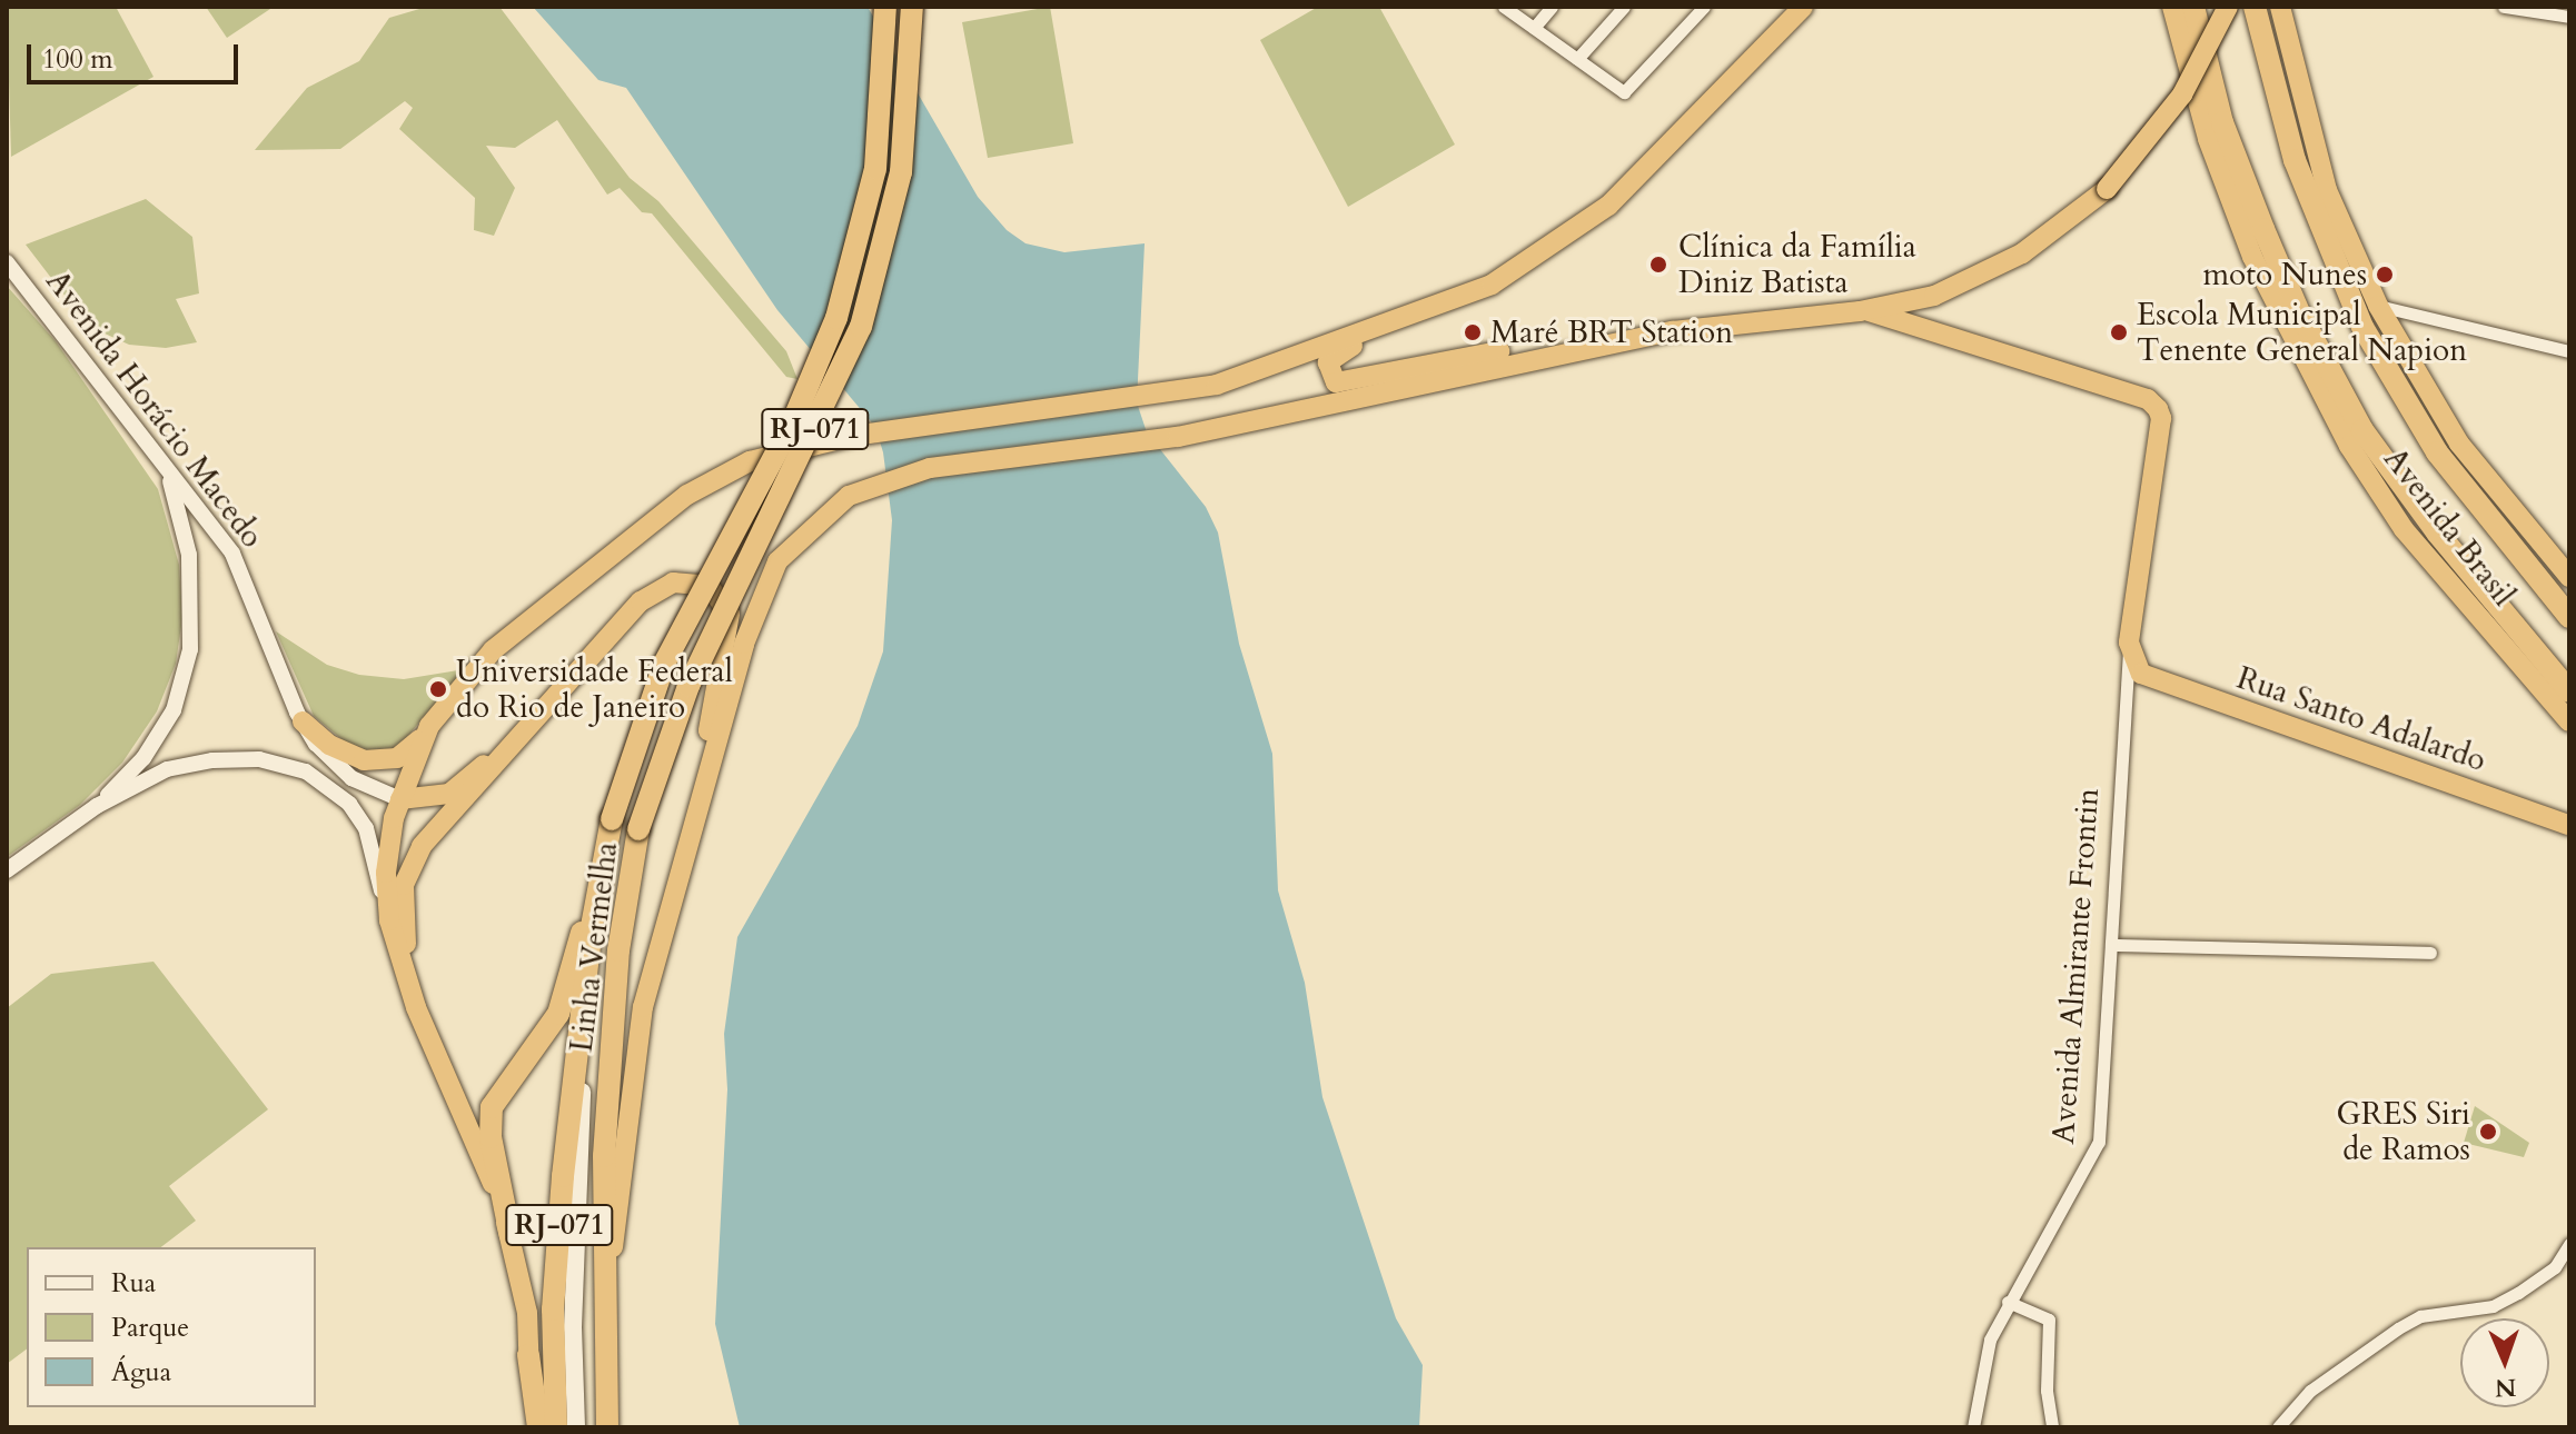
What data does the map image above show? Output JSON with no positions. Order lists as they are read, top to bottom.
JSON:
{
  "streets": {
    "highway": [
      "RJ-071",
      "Avenida Brasil",
      "Rua Santo Adalardo",
      "Linha Vermelha",
      "Avenida Almirante Frontin"
    ],
    "street": ["Avenida Horácio Macedo"]
  },
  "crossings": [
    ["Rua Santo Adalardo", "Avenida Almirante Frontin"]
  ],
  "places": [
    "Clínica da Família Diniz Batista",
    "moto Nunes",
    "Maré BRT Station",
    "Escola Municipal Tenente General Napion",
    "Universidade Federal do Rio de Janeiro",
    "GRES Siri de Ramos"
  ],
  "legend": ["Rua", "Parque", "Água"],
  "scale_bar": "100 m",
  "north": "bottom"
}
